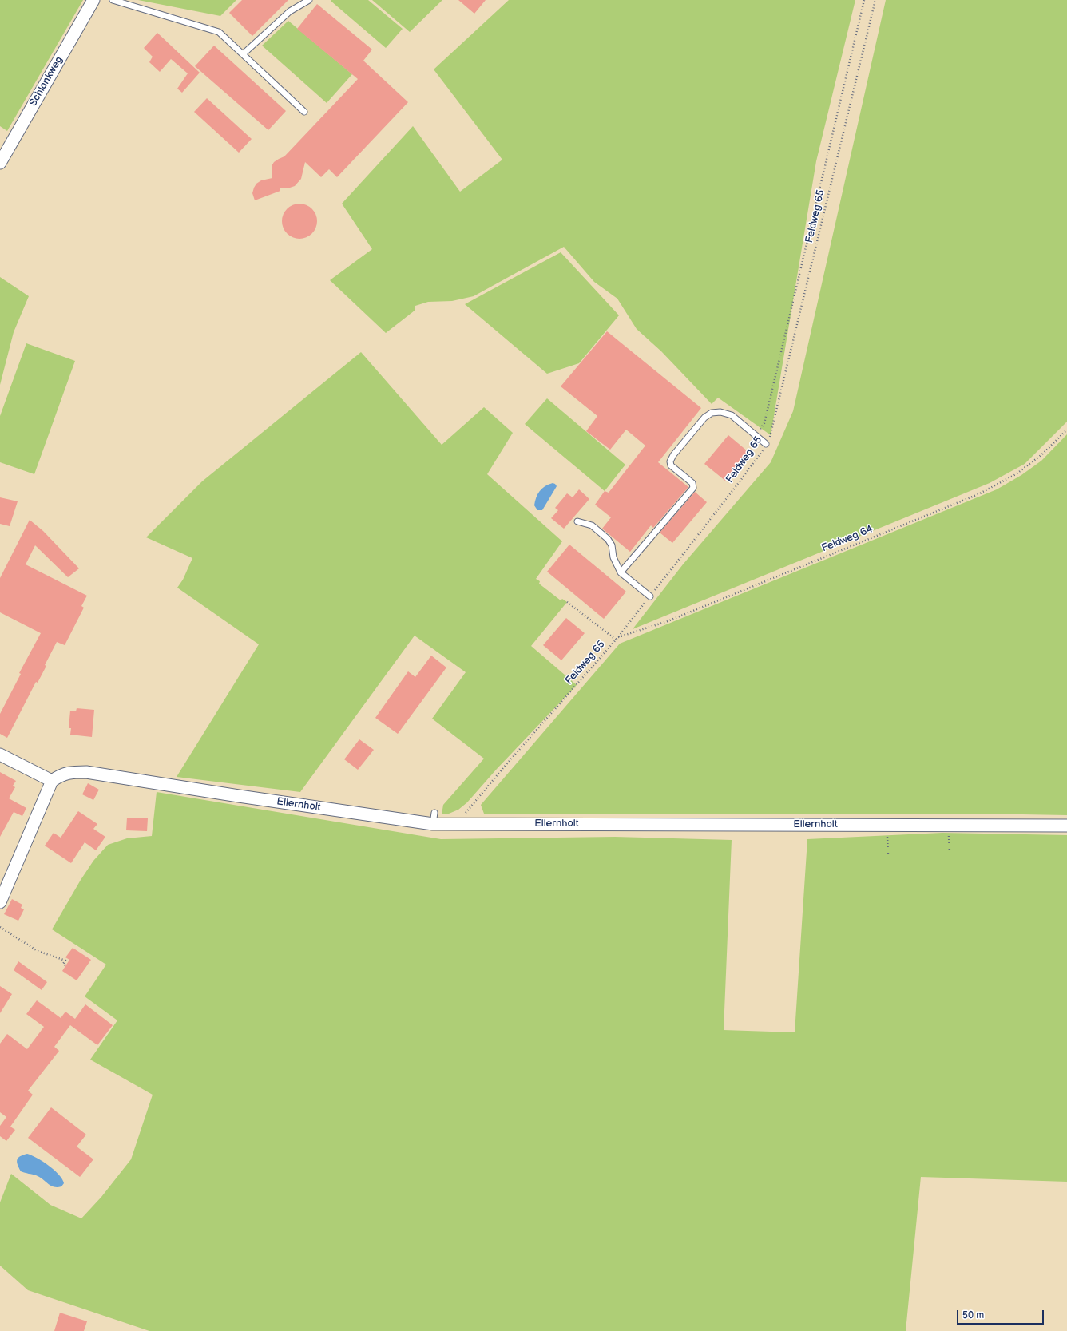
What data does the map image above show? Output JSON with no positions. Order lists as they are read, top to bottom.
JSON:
{
  "streets": {
    "street": ["Schlankweg", "Ellernholt"],
    "path": ["Feldweg 65", "Feldweg 64"]
  },
  "crossings": [
    ["Feldweg 65", "Feldweg 64"],
    ["Feldweg 65", "Ellernholt"]
  ],
  "scale_bar": "50 m"
}
